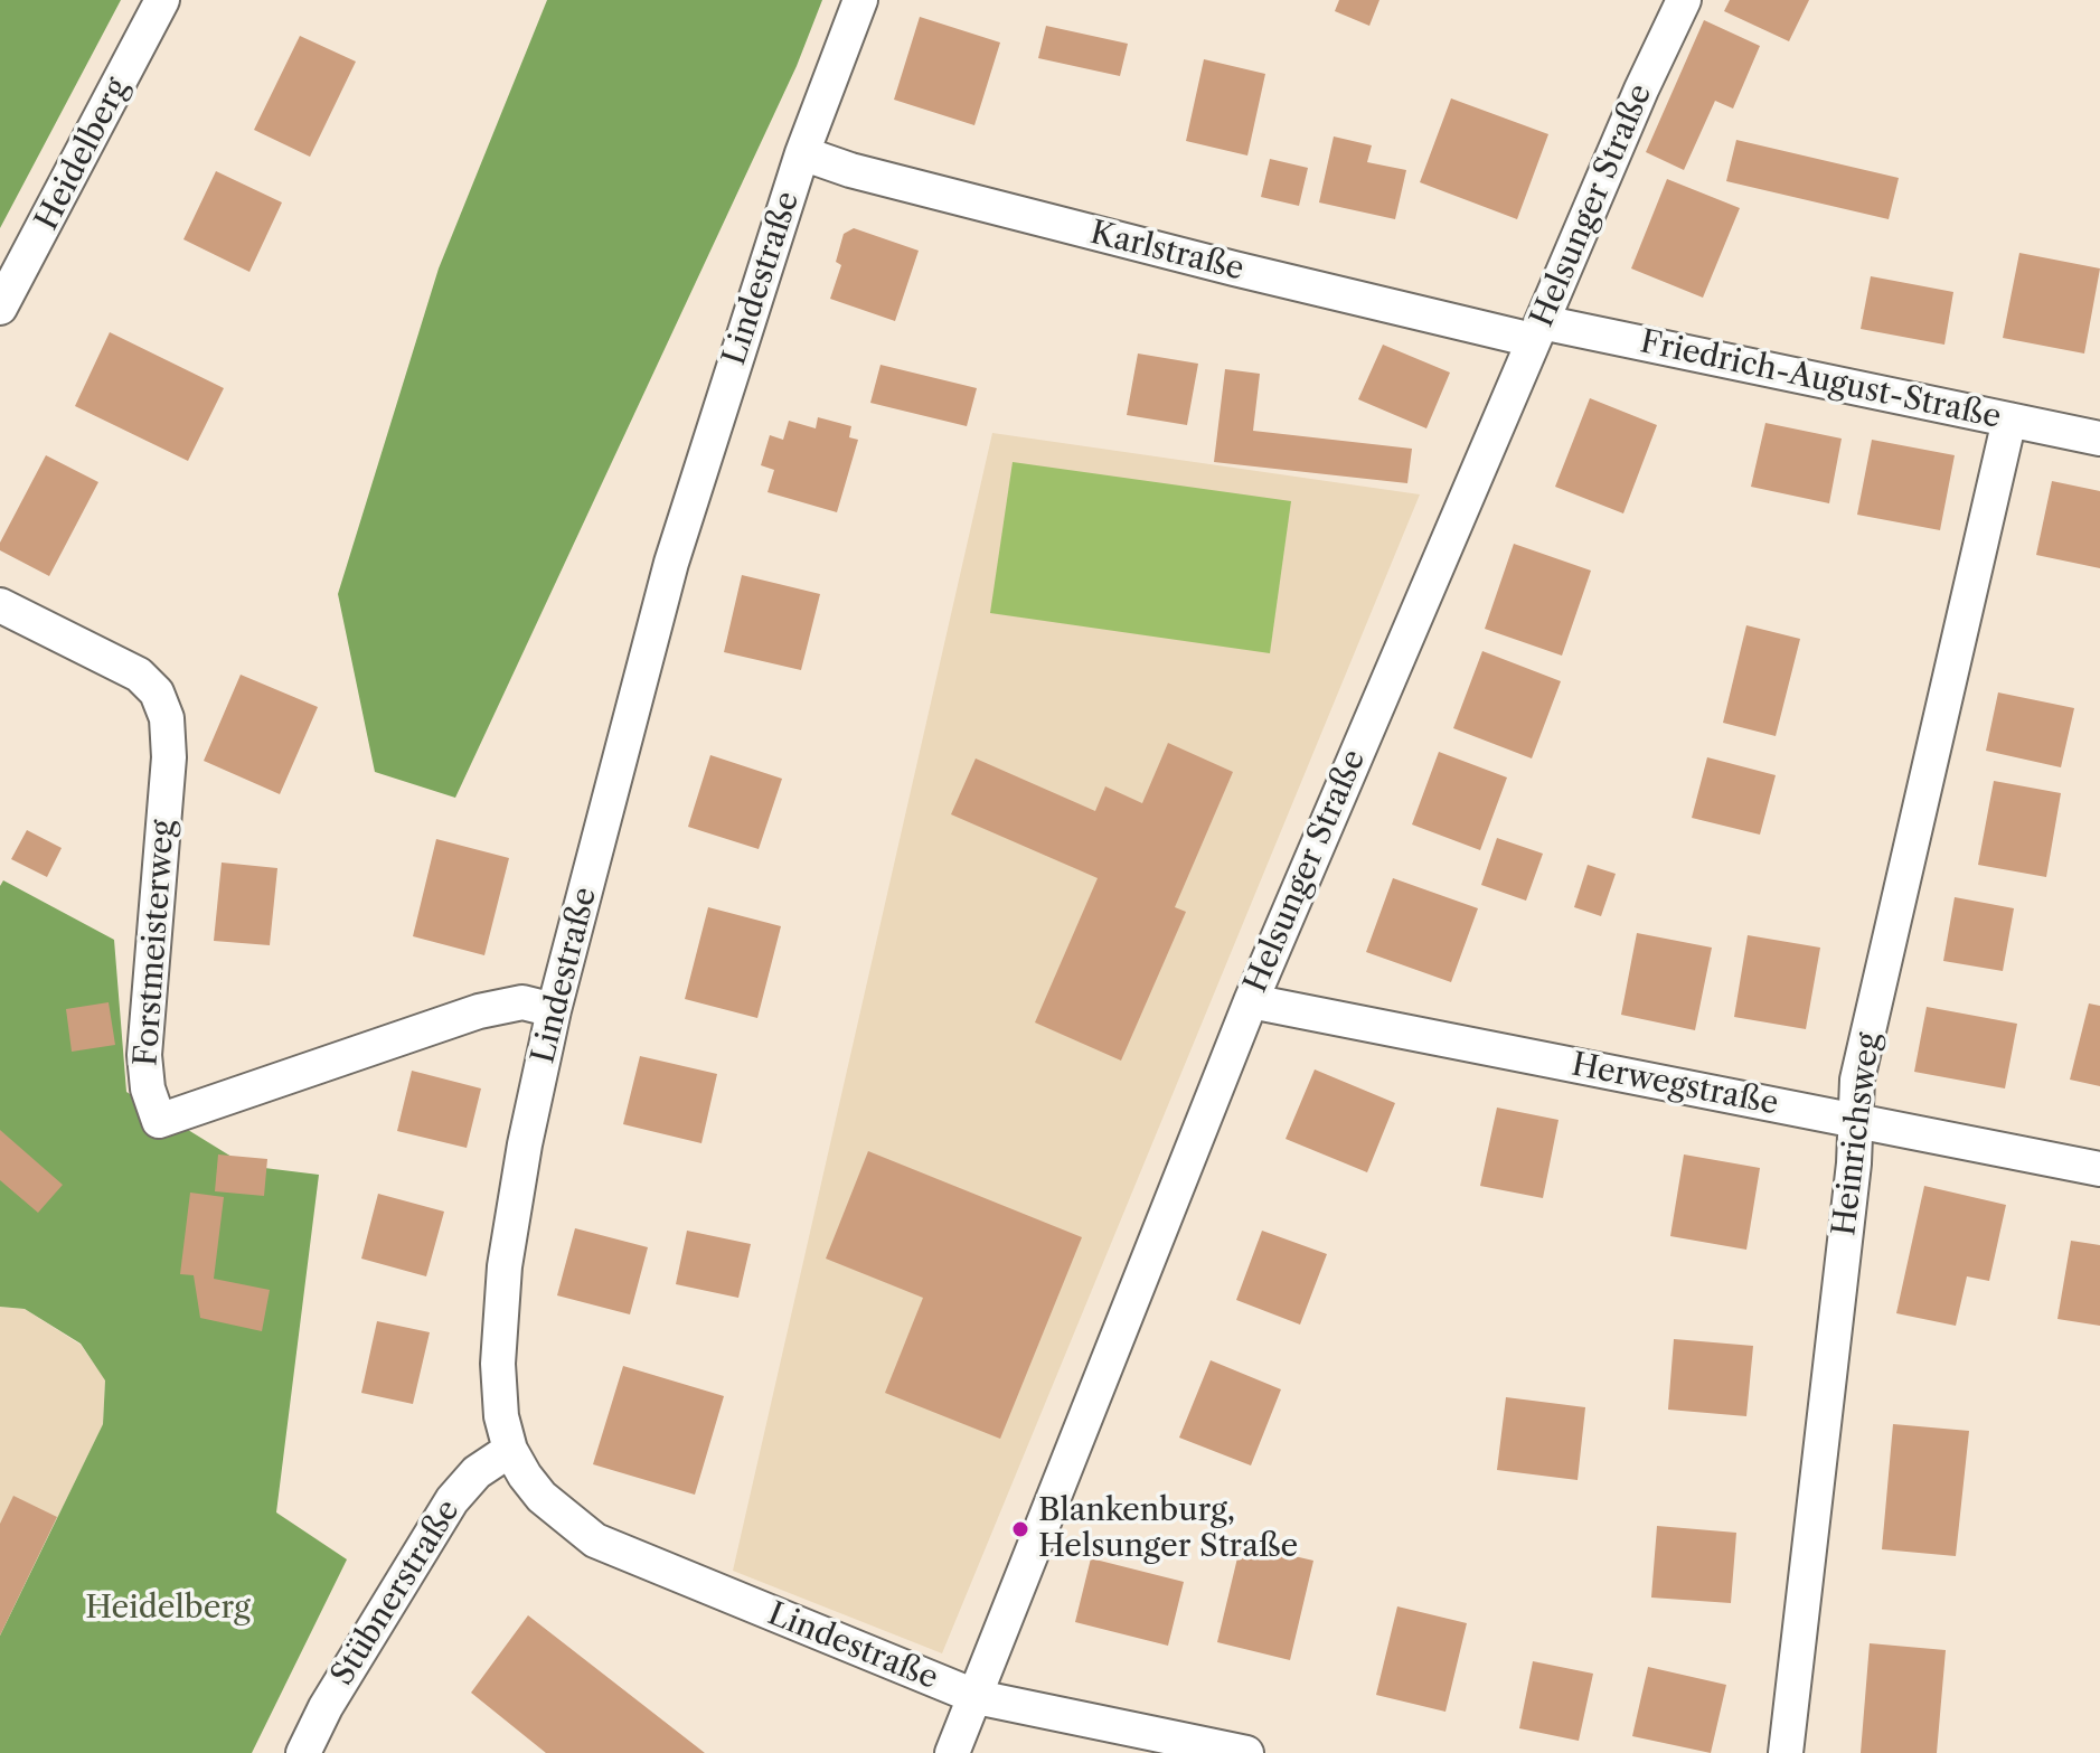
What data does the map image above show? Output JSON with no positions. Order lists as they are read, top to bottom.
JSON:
{
  "streets": {
    "street": [
      "Heidelberg",
      "Helsunger Straße",
      "Karlstraße",
      "Lindestraße",
      "Friedrich-August-Straße",
      "Forstmeisterweg",
      "Herwegstraße",
      "Heinrichsweg",
      "Stübnerstraße"
    ]
  },
  "crossings": [
    ["Helsunger Straße", "Karlstraße"],
    ["Helsunger Straße", "Lindestraße"],
    ["Helsunger Straße", "Friedrich-August-Straße"],
    ["Helsunger Straße", "Herwegstraße"],
    ["Karlstraße", "Lindestraße"],
    ["Karlstraße", "Friedrich-August-Straße"],
    ["Lindestraße", "Forstmeisterweg"],
    ["Lindestraße", "Stübnerstraße"],
    ["Friedrich-August-Straße", "Heinrichsweg"],
    ["Herwegstraße", "Heinrichsweg"]
  ],
  "parks": ["Heidelberg"],
  "places": ["Blankenburg, Helsunger Straße"]
}
